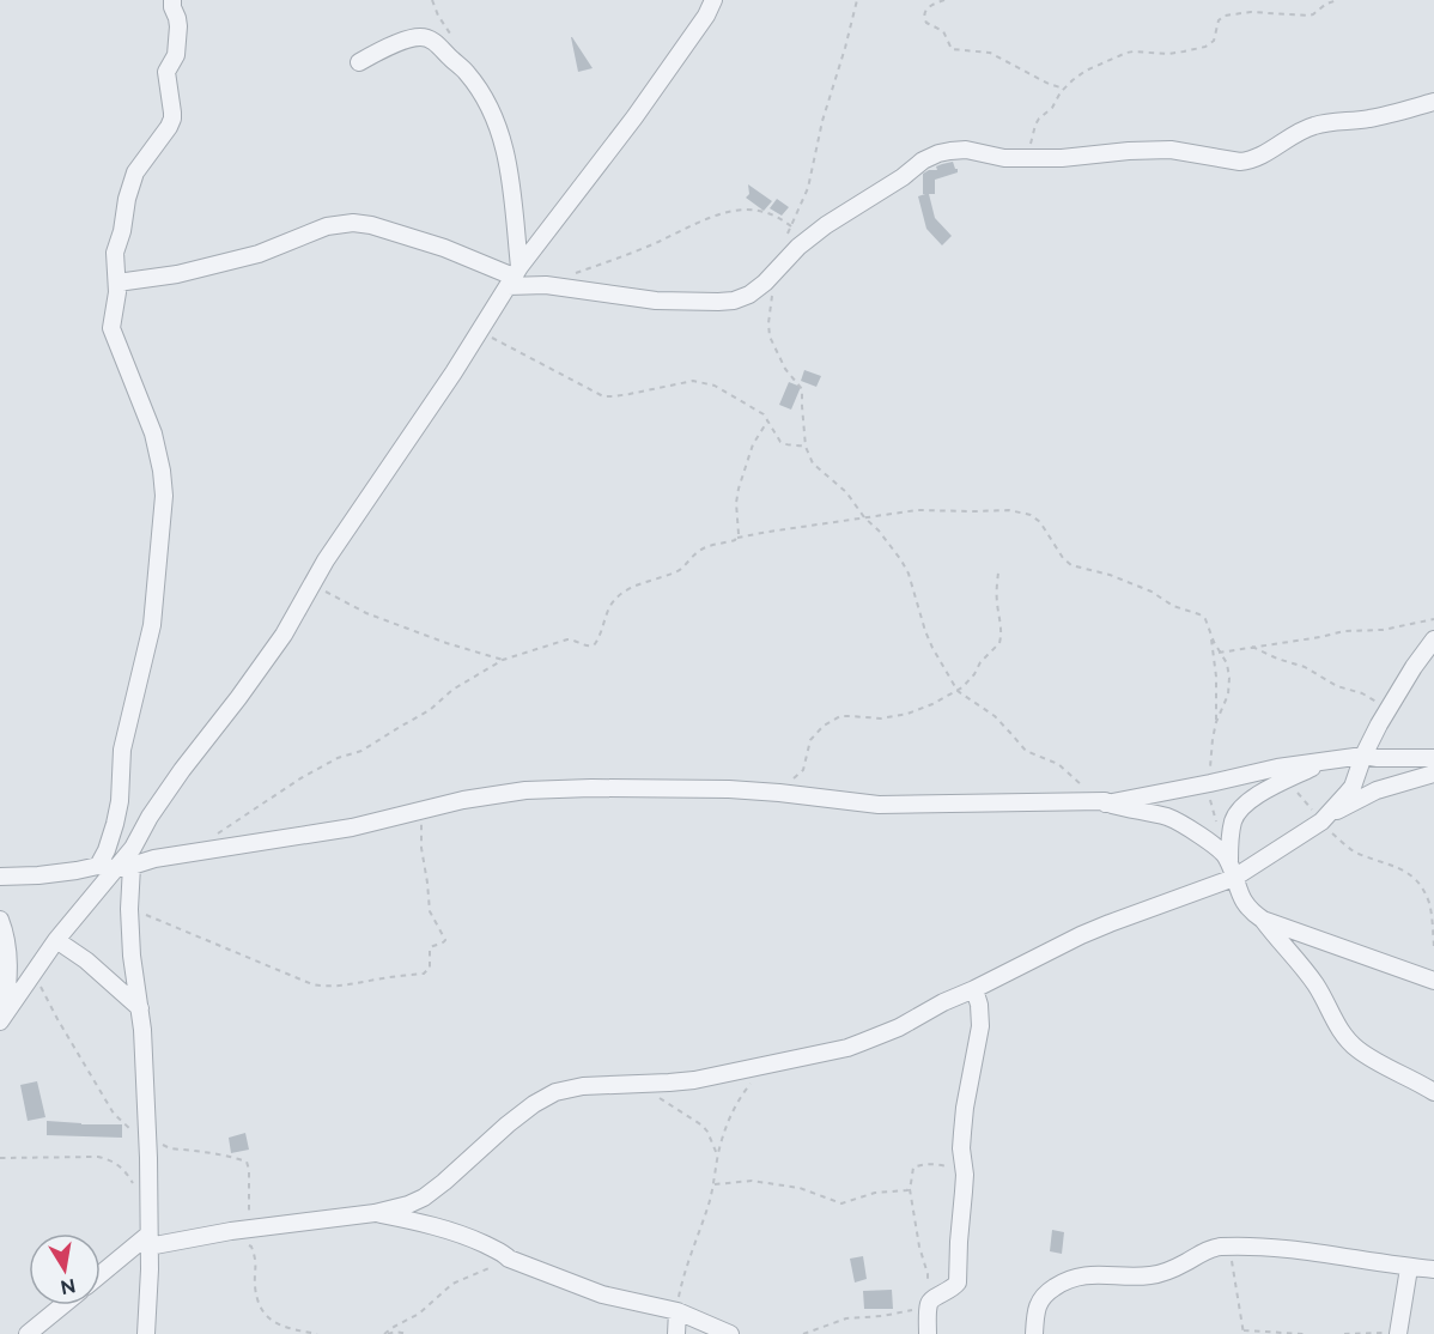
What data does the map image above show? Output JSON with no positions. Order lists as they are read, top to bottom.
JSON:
{
  "north": "bottom"
}
